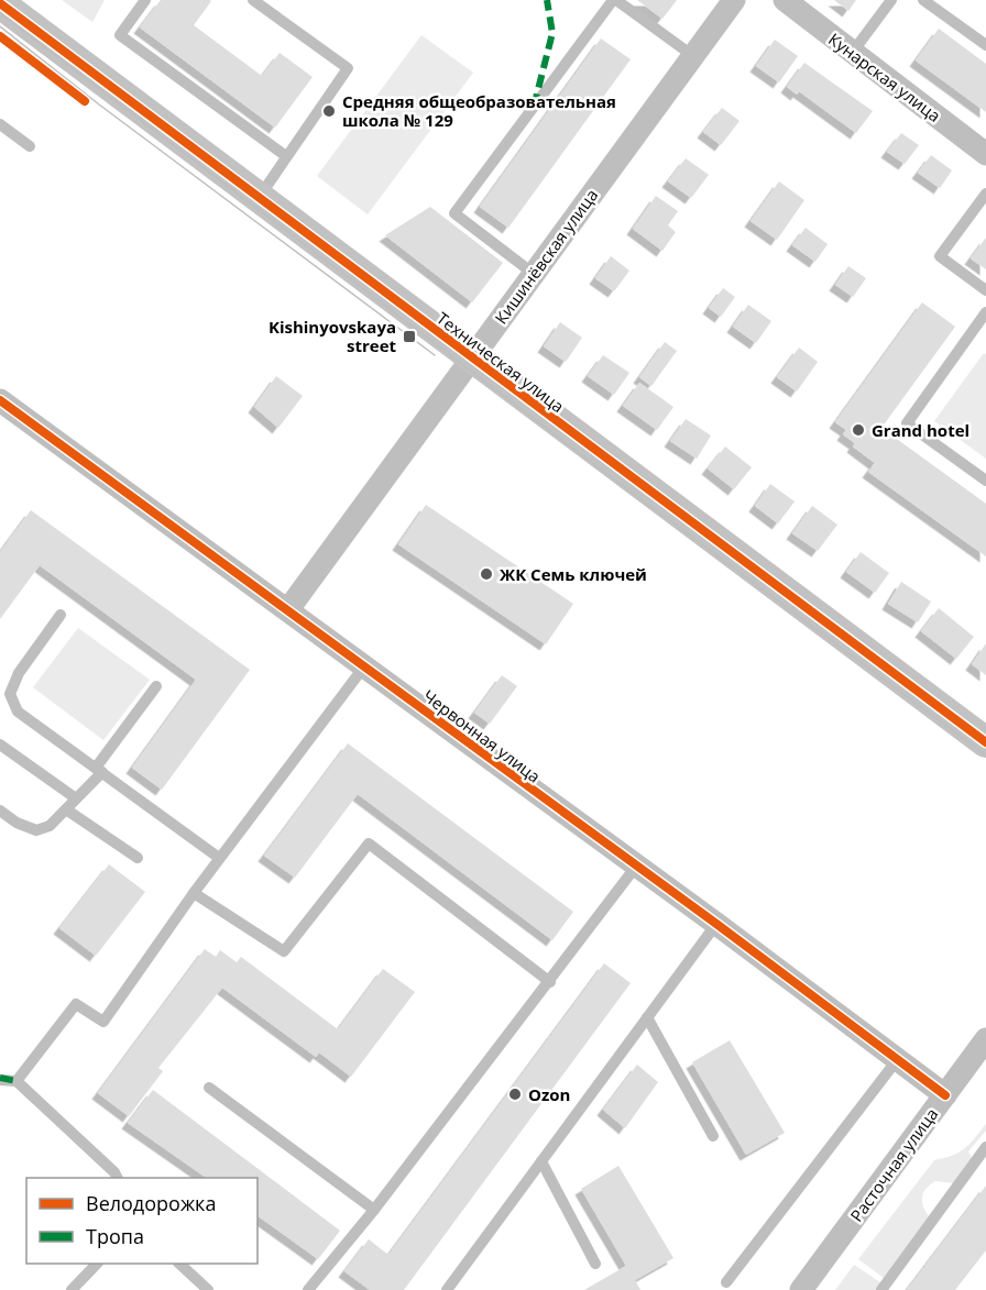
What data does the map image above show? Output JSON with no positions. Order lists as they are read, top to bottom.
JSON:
{
  "streets": {
    "street": [
      "Кунарская улица",
      "Кишинёвская улица",
      "Техническая улица",
      "Червонная улица",
      "Расточная улица"
    ]
  },
  "crossings": [
    ["Кишинёвская улица", "Техническая улица"],
    ["Кишинёвская улица", "Червонная улица"],
    ["Червонная улица", "Расточная улица"]
  ],
  "places": {
    "other": [
      "Средняя общеобразовательная школа № 129",
      "Grand hotel",
      "ЖК Семь ключей",
      "Ozon"
    ],
    "transit": ["Kishinyovskaya street"]
  },
  "legend": ["Велодорожка", "Тропа"]
}
